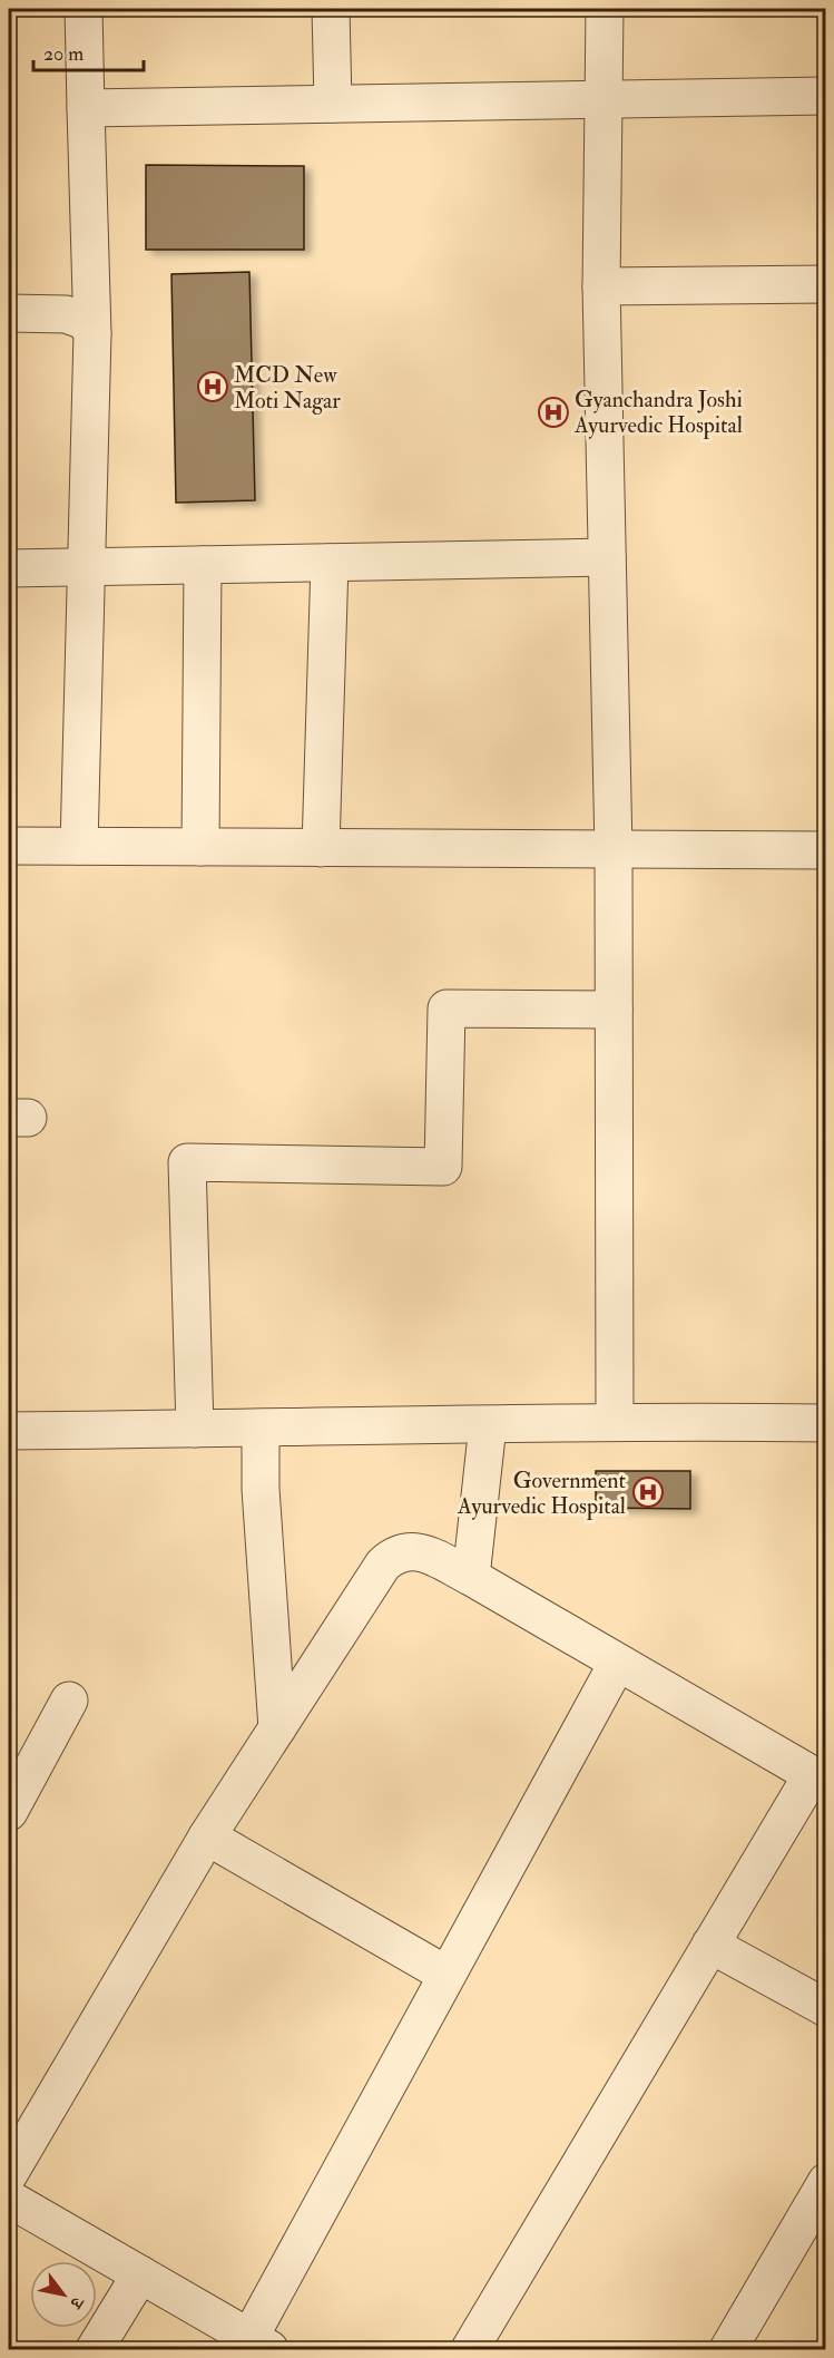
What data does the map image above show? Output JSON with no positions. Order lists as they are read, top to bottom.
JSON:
{
  "places": {
    "hospital": ["MCD New Moti Nagar", "Gyanchandra Joshi Ayurvedic Hospital", "Government Ayurvedic Hospital"]
  },
  "scale_bar": "20 m",
  "north": "bottom right"
}
